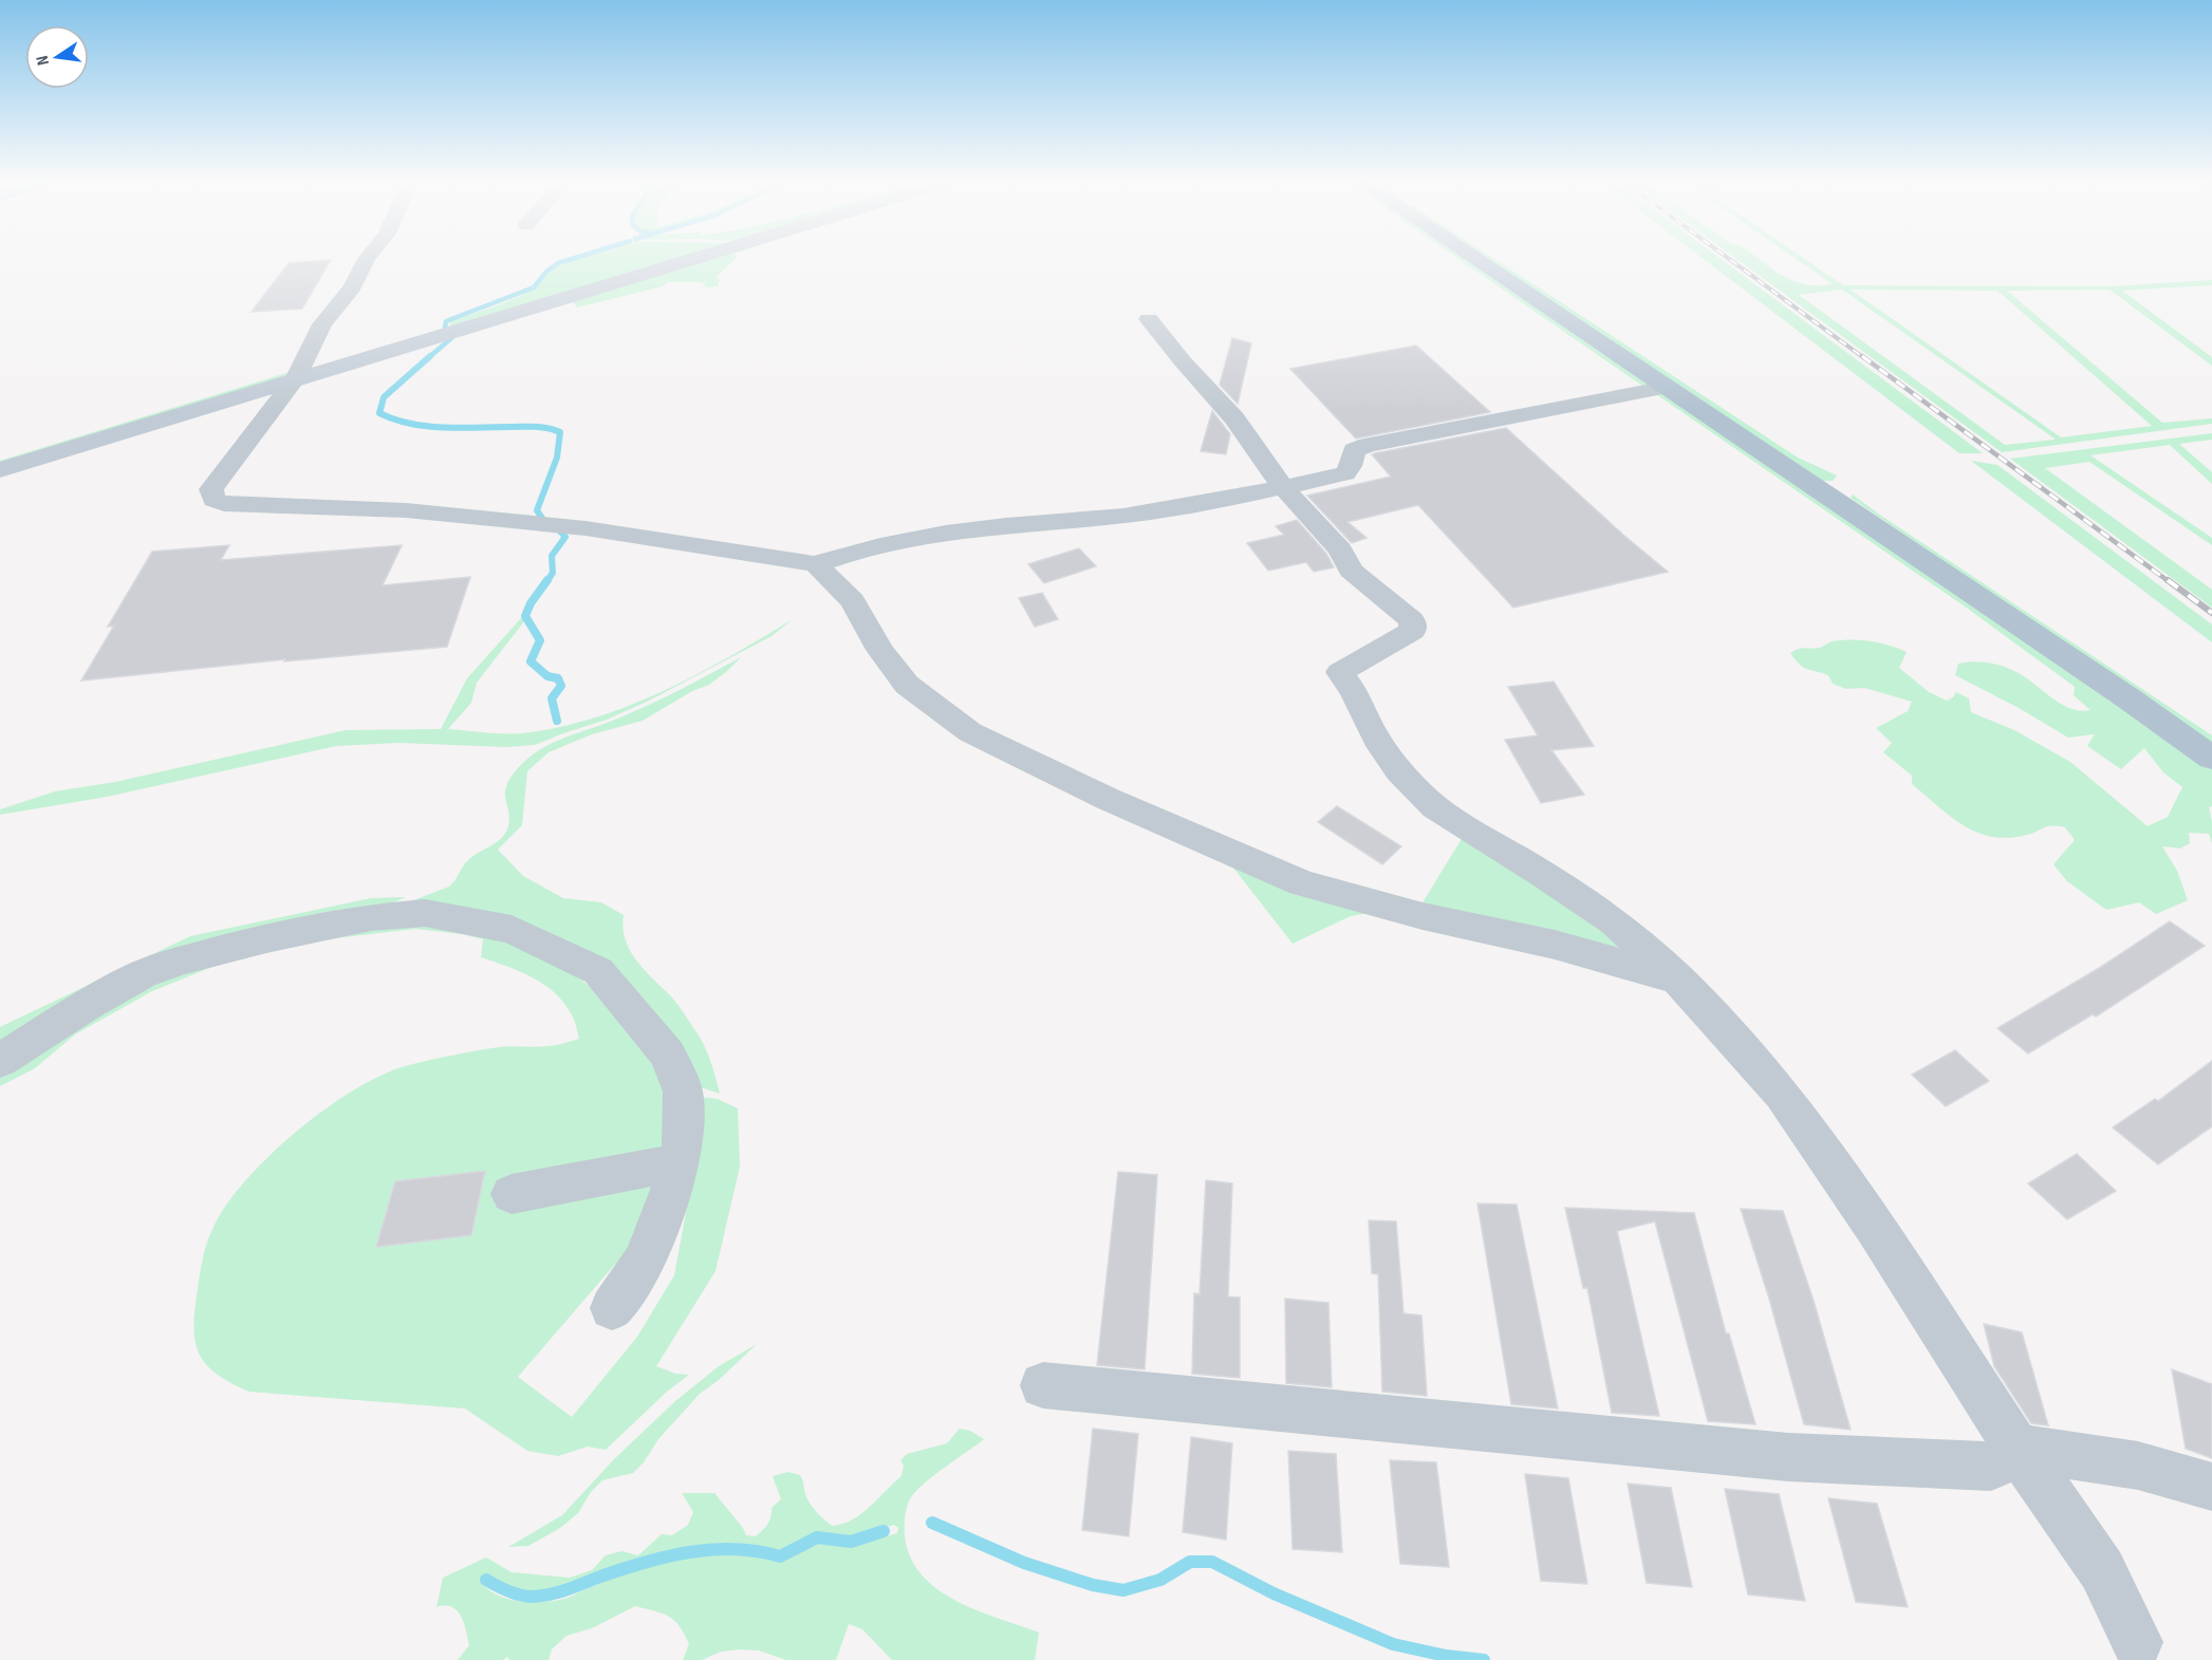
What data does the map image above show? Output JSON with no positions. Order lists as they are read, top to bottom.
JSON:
{
  "north": "left"
}
